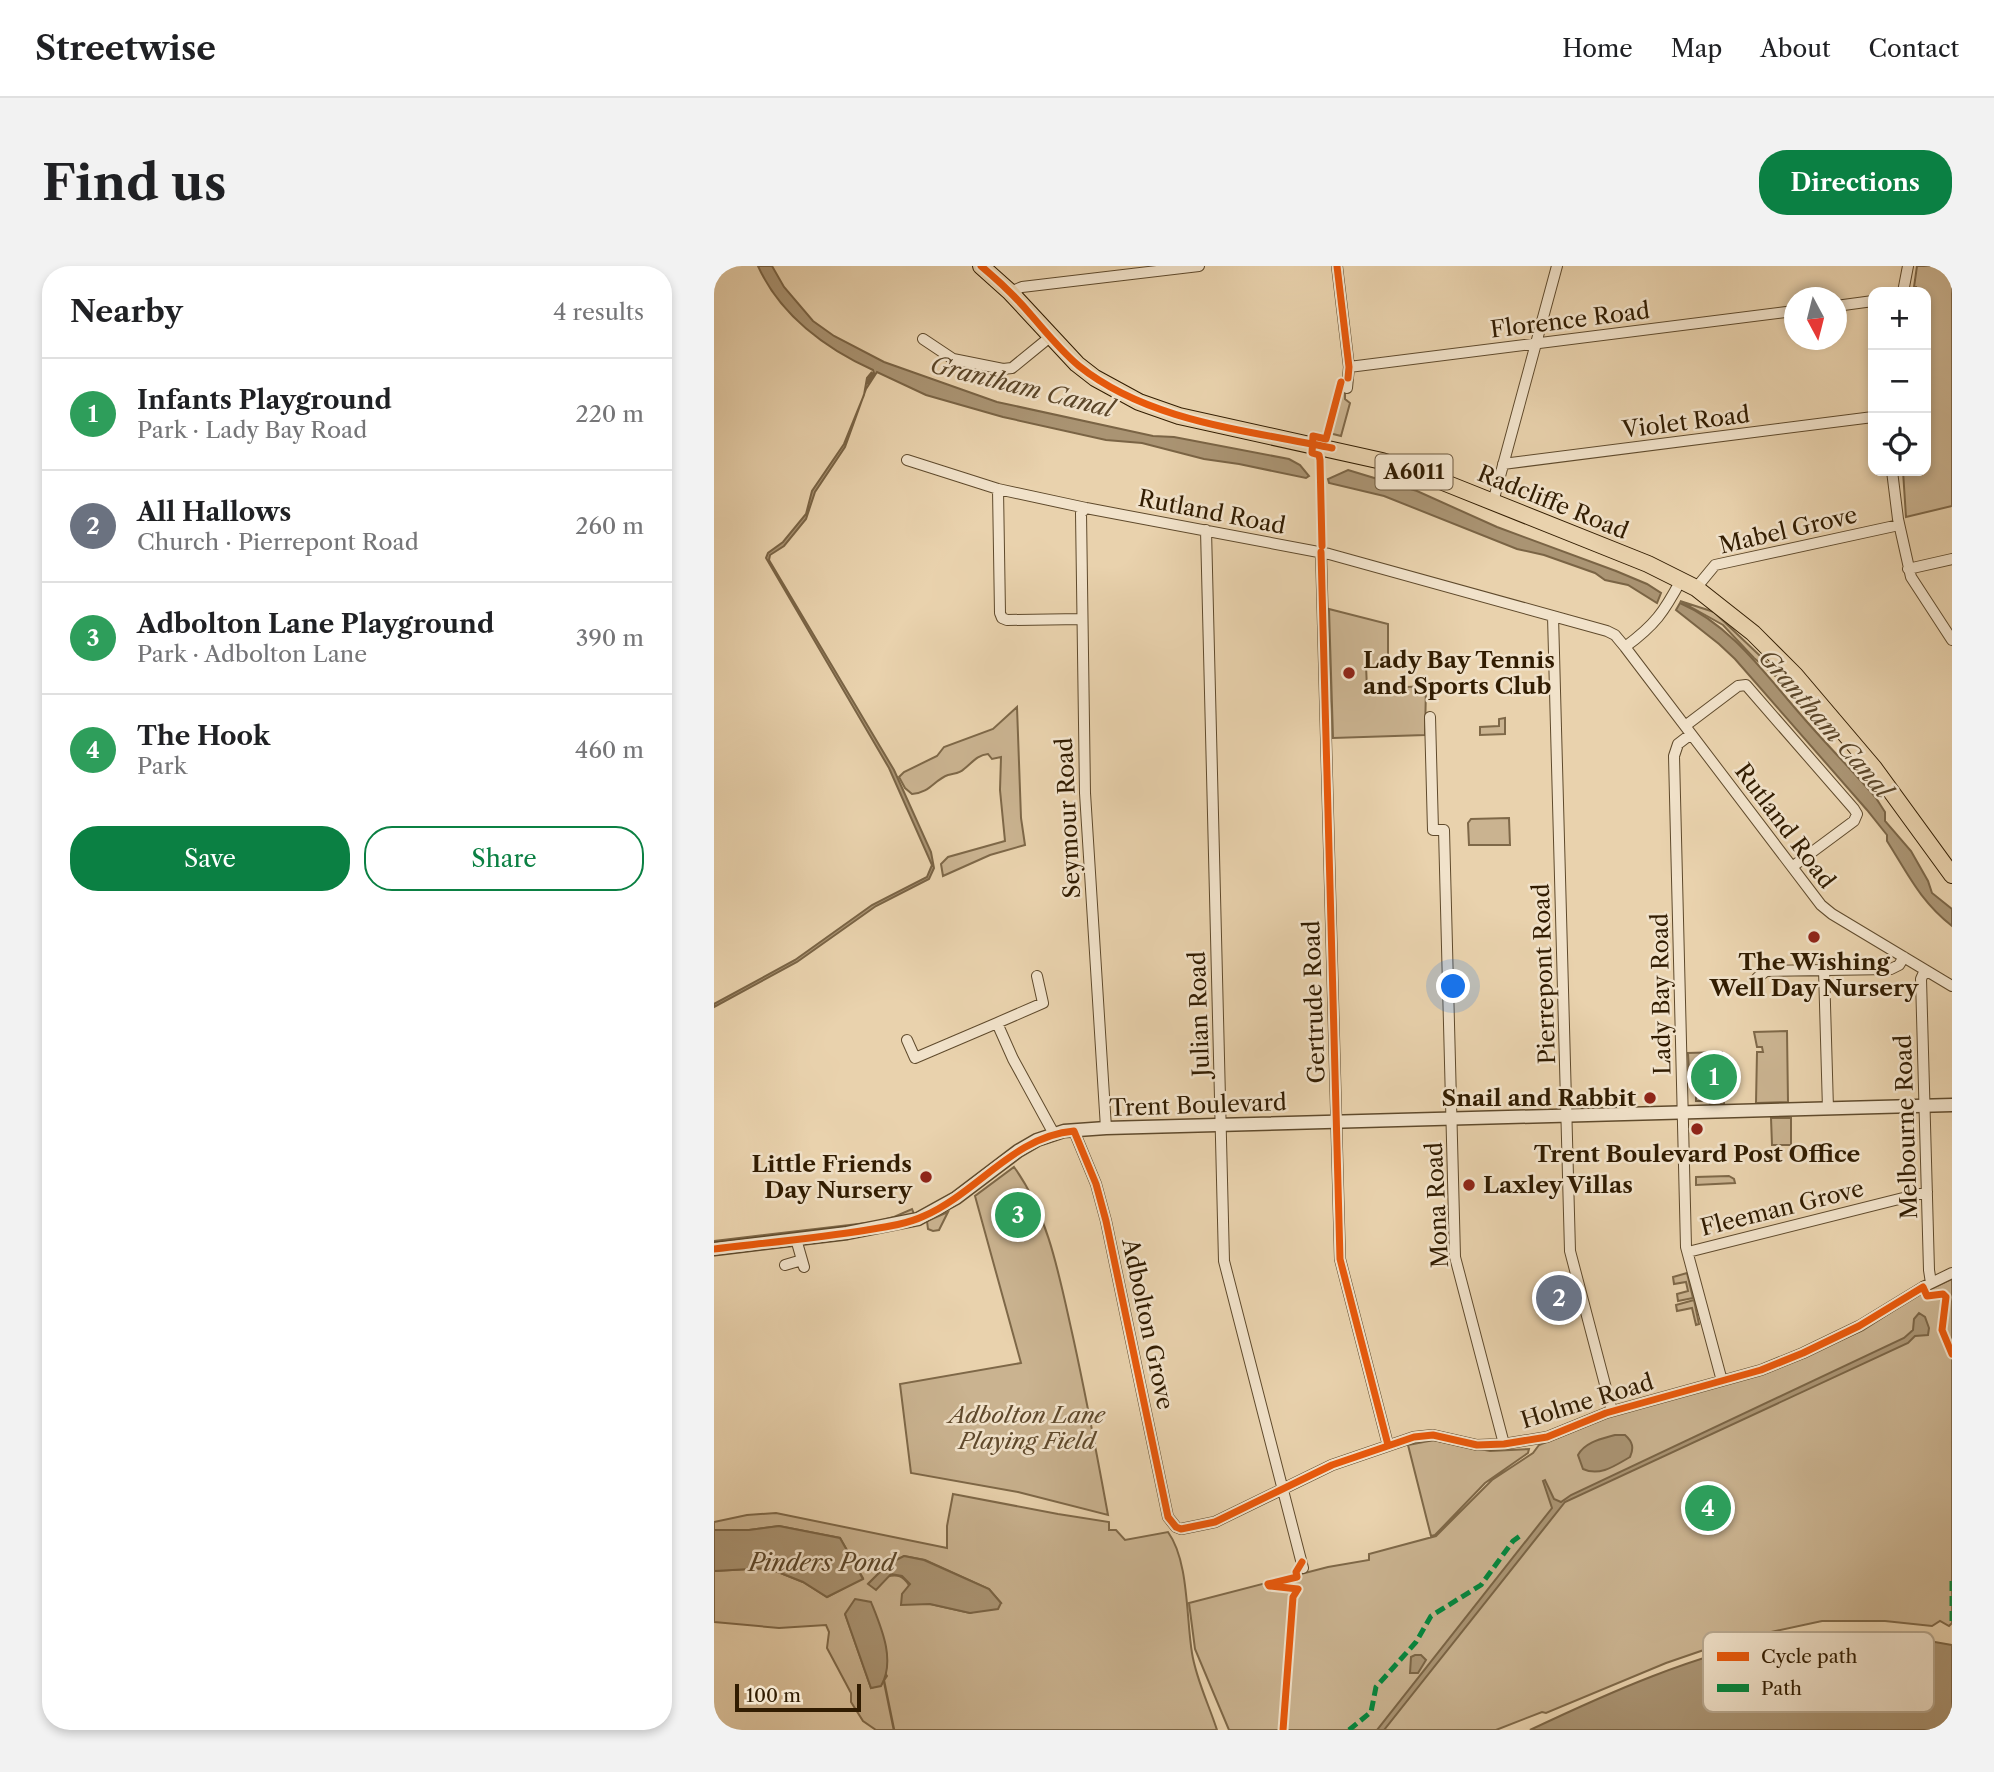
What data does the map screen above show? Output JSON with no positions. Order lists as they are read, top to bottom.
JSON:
{
  "streets": {
    "highway": ["A6011", "Radcliffe Road"],
    "street": [
      "Florence Road",
      "Violet Road",
      "Rutland Road",
      "Mabel Grove",
      "Seymour Road",
      "Pierrepont Road",
      "Lady Bay Road",
      "Gertrude Road",
      "Julian Road",
      "Trent Boulevard",
      "Melbourne Road",
      "Mona Road",
      "Fleeman Grove",
      "Adbolton Grove",
      "Holme Road"
    ]
  },
  "crossings": [
    ["Radcliffe Road", "Mabel Grove"],
    ["Rutland Road", "Seymour Road"],
    ["Rutland Road", "Pierrepont Road"],
    ["Rutland Road", "Lady Bay Road"],
    ["Rutland Road", "Gertrude Road"],
    ["Rutland Road", "Julian Road"],
    ["Rutland Road", "Melbourne Road"],
    ["Seymour Road", "Trent Boulevard"],
    ["Pierrepont Road", "Trent Boulevard"],
    ["Pierrepont Road", "Holme Road"],
    ["Lady Bay Road", "Trent Boulevard"],
    ["Lady Bay Road", "Fleeman Grove"],
    ["Lady Bay Road", "Holme Road"],
    ["Gertrude Road", "Trent Boulevard"],
    ["Gertrude Road", "Holme Road"],
    ["Julian Road", "Trent Boulevard"],
    ["Julian Road", "Holme Road"],
    ["Trent Boulevard", "Melbourne Road"],
    ["Trent Boulevard", "Mona Road"],
    ["Trent Boulevard", "Adbolton Grove"],
    ["Melbourne Road", "Fleeman Grove"],
    ["Melbourne Road", "Holme Road"],
    ["Mona Road", "Holme Road"],
    ["Adbolton Grove", "Holme Road"]
  ],
  "water": ["Grantham Canal", "Pinders Pond"],
  "parks": ["Adbolton Lane Playing Field"],
  "places": [
    "Lady Bay Tennis and Sports Club",
    "The Wishing Well Day Nursery",
    "Snail and Rabbit",
    "Trent Boulevard Post Office",
    "Little Friends Day Nursery",
    "Laxley Villas"
  ],
  "legend": ["Cycle path", "Path"],
  "scale_bar": "100 m",
  "north": "bottom",
  "page": {
    "header": "Streetwise",
    "nav": [
      "Home",
      "Map",
      "About",
      "Contact"
    ],
    "buttons": [
      "Directions",
      ["Save", "Share"]
    ],
    "title": "Find us",
    "heading": ["Nearby", "4 results"],
    "map_buttons": ["+", "−"],
    "list": [
      {
        "mark": "1",
        "name": "Infants Playground",
        "note": "Park · Lady Bay Road",
        "value": "220 m"
      },
      {
        "mark": "2",
        "name": "All Hallows",
        "note": "Church · Pierrepont Road",
        "value": "260 m"
      },
      {
        "mark": "3",
        "name": "Adbolton Lane Playground",
        "note": "Park · Adbolton Lane",
        "value": "390 m"
      },
      {
        "mark": "4",
        "name": "The Hook",
        "note": "Park",
        "value": "460 m"
      }
    ],
    "pins": [
      "1",
      "3",
      "2",
      "4"
    ],
    "scale": "100 m"
  }
}
